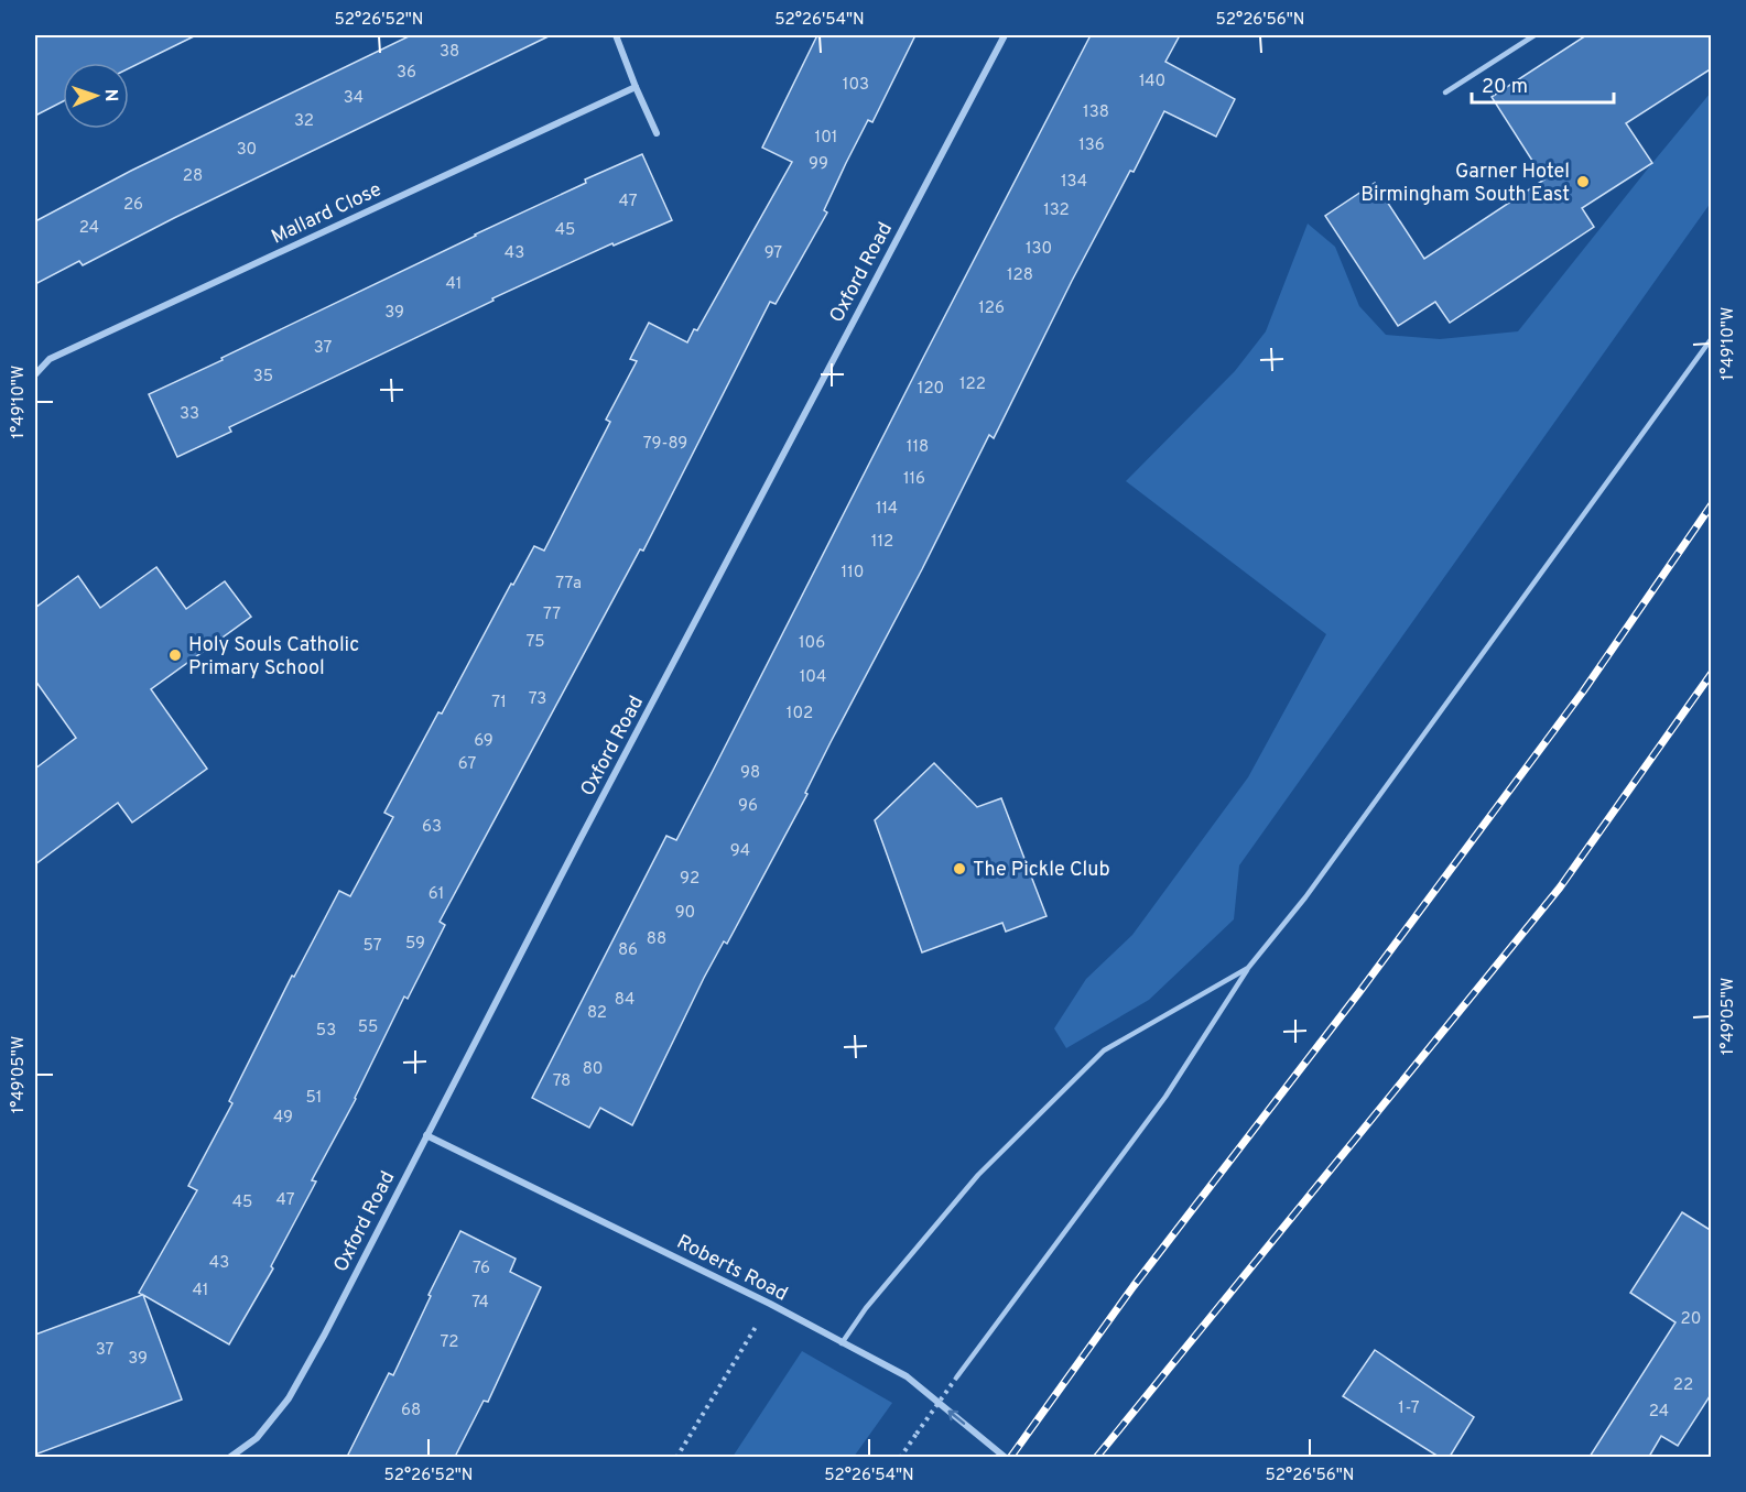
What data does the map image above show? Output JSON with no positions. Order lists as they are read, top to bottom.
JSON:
{
  "streets": {
    "street": ["Mallard Close", "Oxford Road", "Roberts Road"]
  },
  "crossings": [
    ["Oxford Road", "Roberts Road"]
  ],
  "places": ["Garner Hotel Birmingham South East", "Holy Souls Catholic Primary School", "The Pickle Club"],
  "house_numbers": [
    "38",
    "36",
    "140",
    "103",
    "34",
    "138",
    "32",
    "101",
    "136",
    "30",
    "99",
    "28",
    "134",
    "47",
    "26",
    "132",
    "24",
    "45",
    "130",
    "43",
    "97",
    "128",
    "41",
    "126",
    "39",
    "37",
    "35",
    "122",
    "120",
    "33",
    "79-89",
    "118",
    "116",
    "114",
    "112",
    "110",
    "77a",
    "77",
    "75",
    "106",
    "104",
    "73",
    "71",
    "102",
    "69",
    "67",
    "98",
    "96",
    "63",
    "94",
    "92",
    "61",
    "90",
    "88",
    "59",
    "57",
    "86",
    "84",
    "82",
    "55",
    "53",
    "80",
    "78",
    "51",
    "49",
    "47",
    "45",
    "43",
    "76",
    "41",
    "74",
    "20",
    "72",
    "37",
    "39",
    "22",
    "1-7",
    "68",
    "24"
  ],
  "scale_bar": "20 m",
  "north": "right",
  "coordinates": [
    "52°26'52\"N",
    "52°26'54\"N",
    "52°26'56\"N",
    "1°49'10\"W",
    "1°49'05\"W"
  ]
}
